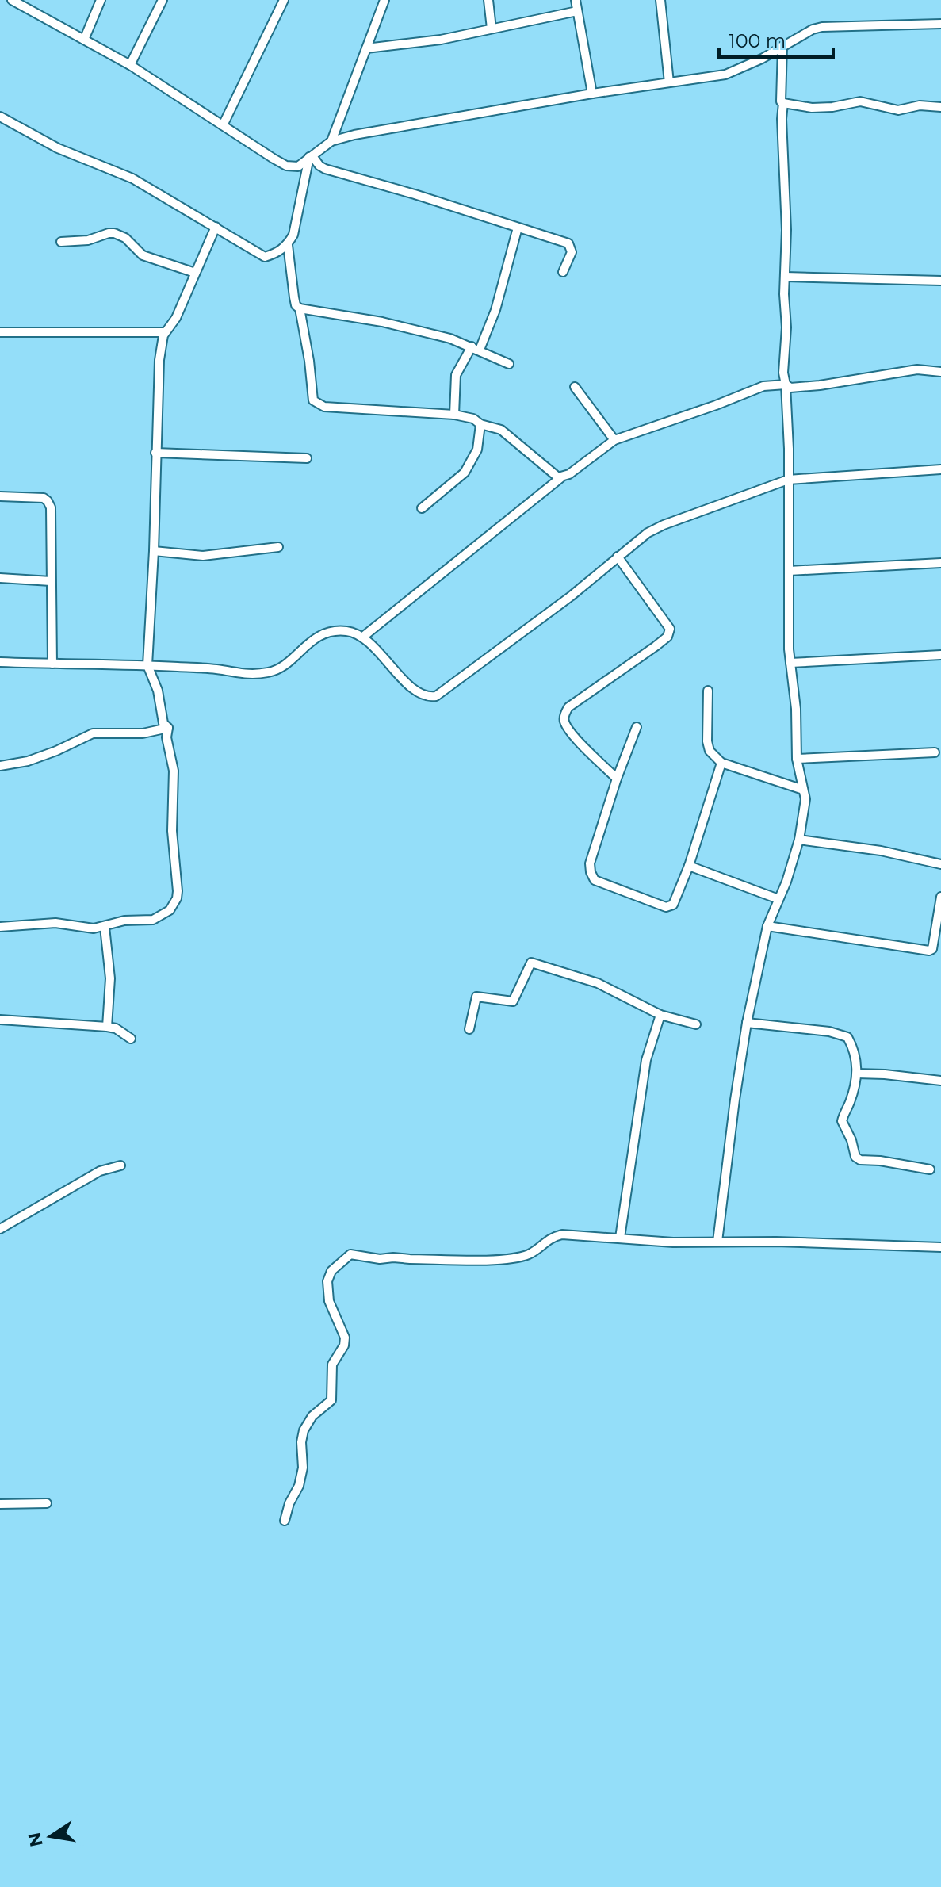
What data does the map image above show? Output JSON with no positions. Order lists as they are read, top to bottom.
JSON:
{
  "scale_bar": "100 m",
  "north": "left"
}
